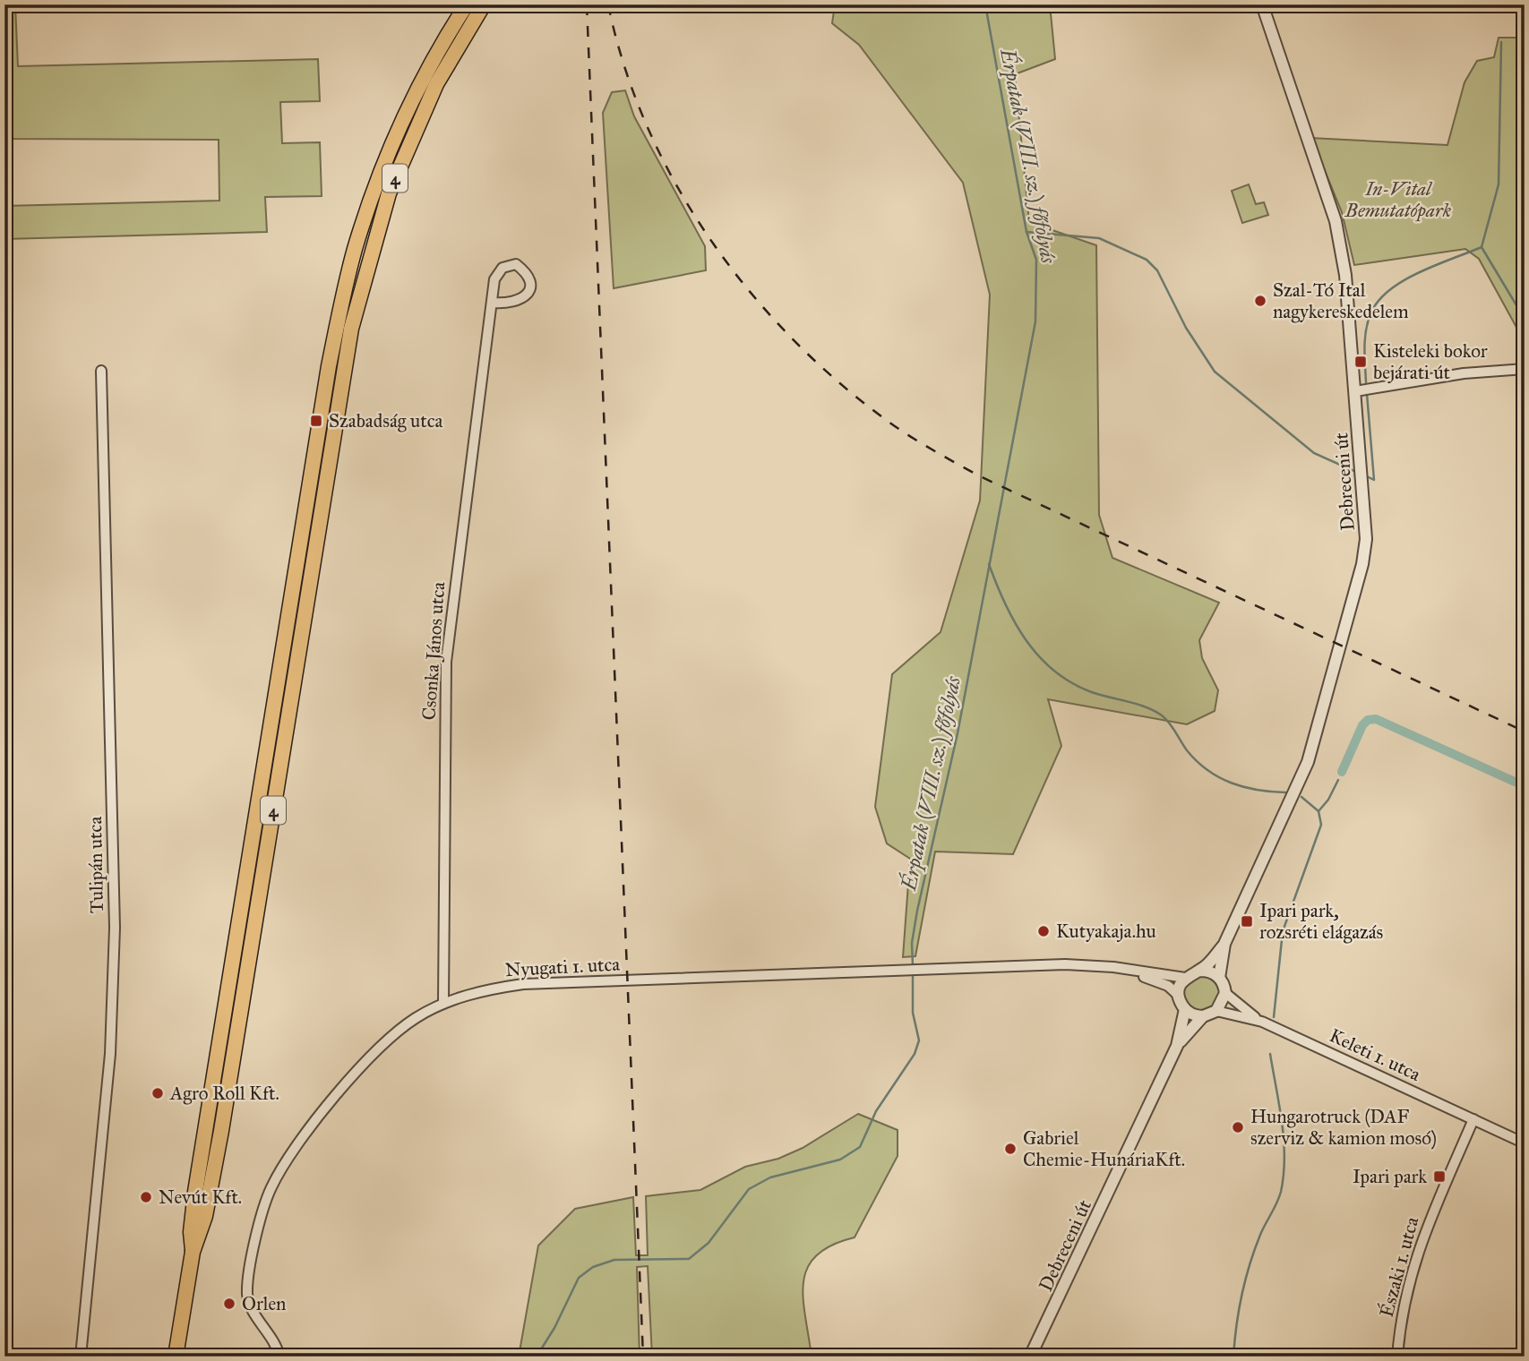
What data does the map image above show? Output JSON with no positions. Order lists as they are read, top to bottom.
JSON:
{
  "streets": {
    "main road": ["4"],
    "street": [
      "Debreceni út",
      "Csonka János utca",
      "Tulipán utca",
      "Nyugati 1. utca",
      "Keleti 1. utca",
      "Északi 1. utca"
    ]
  },
  "crossings": [
    ["Csonka János utca", "Nyugati 1. utca"],
    ["Keleti 1. utca", "Északi 1. utca"]
  ],
  "water": ["Érpatak (VIII. sz.) főfolyás"],
  "parks": ["In-Vital Bemutatópark"],
  "places": {
    "other": [
      "Szal-Tó Ital nagykereskedelem",
      "Kutyakaja.hu",
      "Agro Roll Kft.",
      "Hungarotruck (DAF szerviz & kamion mosó)",
      "Gabriel Chemie-HunáriaKft.",
      "Nevút Kft.",
      "Orlen"
    ],
    "transit": [
      "Kisteleki bokor bejárati út",
      "Szabadság utca",
      "Ipari park, rozsréti elágazás",
      "Ipari park"
    ]
  }
}
